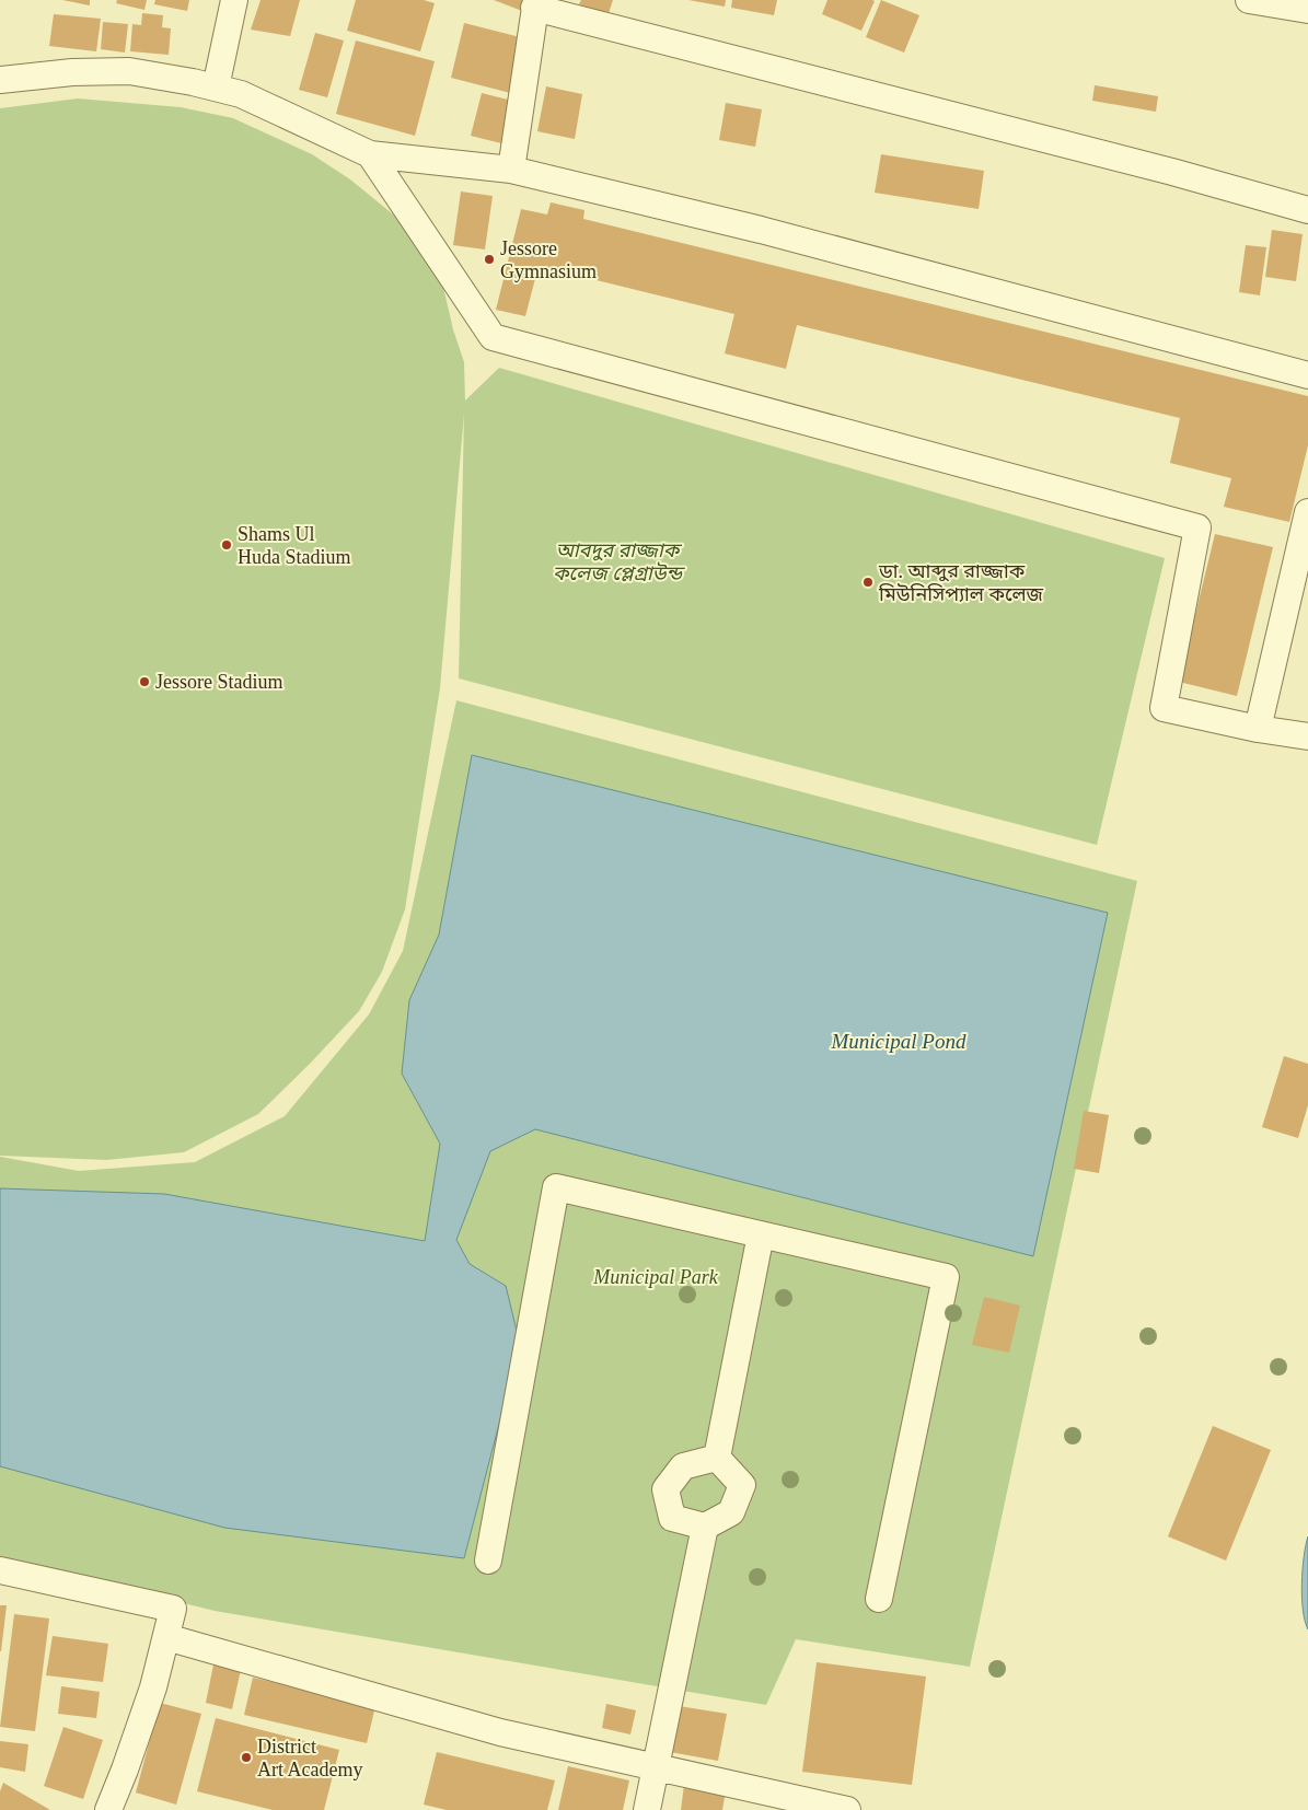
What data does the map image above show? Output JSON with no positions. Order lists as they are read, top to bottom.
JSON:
{
  "water": ["Municipal Pond"],
  "parks": ["আবদুর রাজ্জাক কলেজ প্লেগ্রাউন্ড", "Municipal Park"],
  "places": [
    "Jessore Gymnasium",
    "Shams Ul Huda Stadium",
    "ডা. আব্দুর রাজ্জাক মিউনিসিপ্যাল কলেজ",
    "Jessore Stadium",
    "District Art Academy"
  ]
}
